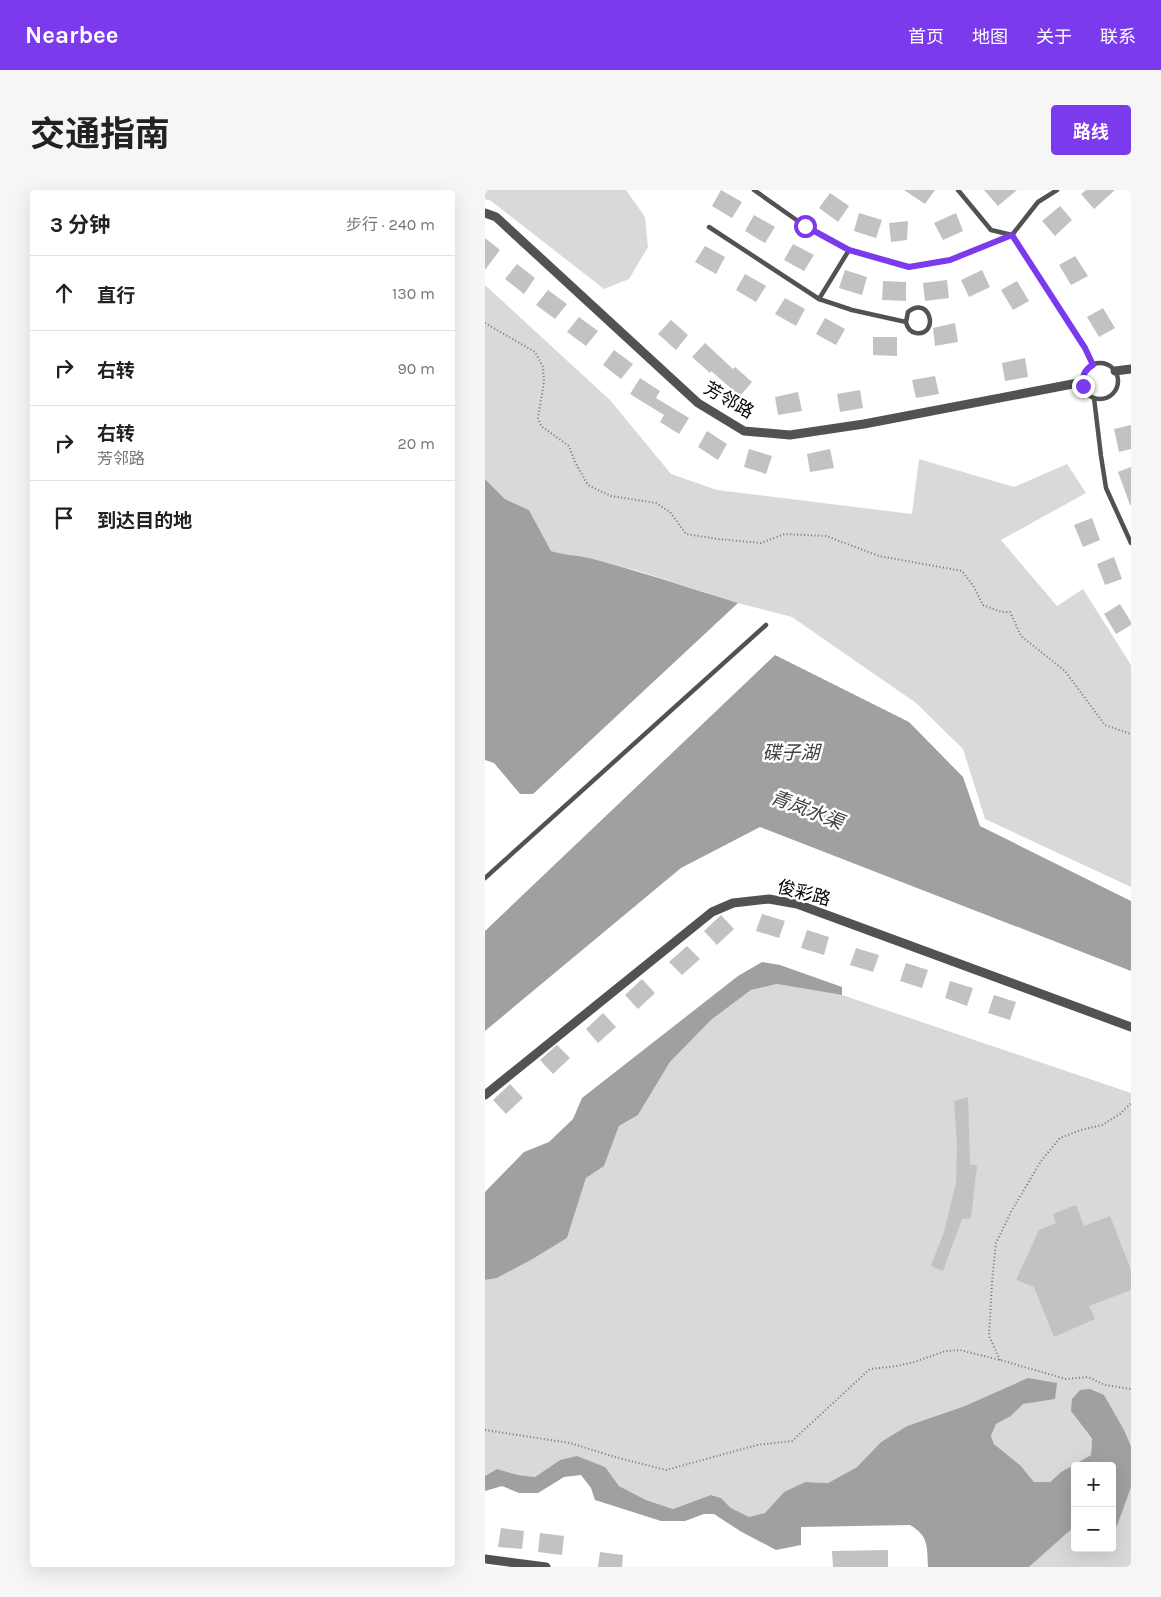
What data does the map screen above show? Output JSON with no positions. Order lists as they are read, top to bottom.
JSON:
{
  "streets": {
    "street": ["芳邻路", "俊彩路"]
  },
  "water": ["碟子湖", "青岚水渠"],
  "page": {
    "header": "Nearbee",
    "nav": [
      "首页",
      "地图",
      "关于",
      "联系"
    ],
    "title": "交通指南",
    "buttons": "路线",
    "heading": ["3 分钟", "步行 · 240 m"],
    "list": [
      ["直行", "130 m"],
      ["右转", "90 m"],
      ["右转", "芳邻路", "20 m"],
      "到达目的地"
    ],
    "map_buttons": ["+", "−"]
  }
}
